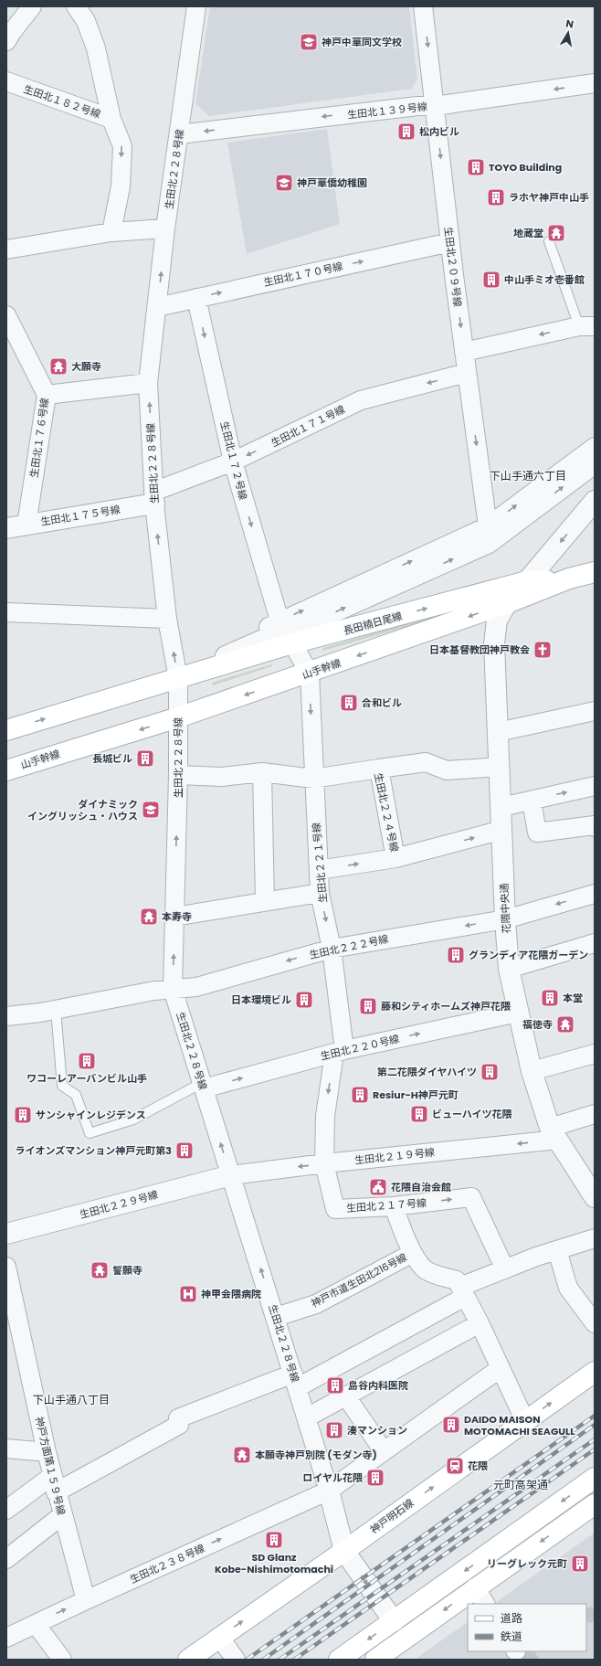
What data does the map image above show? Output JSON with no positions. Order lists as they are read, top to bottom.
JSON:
{
  "streets": {
    "main road": ["長田楠日尾線", "山手幹線", "神戸明石線"],
    "street": [
      "生田北１８２号線",
      "生田北１３９号線",
      "生田北２２８号線",
      "生田北２０９号線",
      "生田北１７０号線",
      "生田北１７１号線",
      "生田北１７６号線",
      "生田北１７２号線",
      "生田北１７５号線",
      "生田北２２４号線",
      "生田北２２１号線",
      "花隈中央通",
      "生田北２２２号線",
      "生田北２２０号線",
      "生田北２１９号線",
      "生田北２２９号線",
      "生田北２１７号線",
      "神戸市道生田北216号線",
      "神戸方面第１５９号線",
      "生田北２３８号線"
    ]
  },
  "crossings": [
    ["生田北１３９号線", "生田北２２８号線"],
    ["生田北１３９号線", "生田北２０９号線"],
    ["生田北２２８号線", "生田北１７０号線"],
    ["生田北２２８号線", "生田北１７１号線"],
    ["生田北２２８号線", "生田北１７５号線"],
    ["生田北２２８号線", "長田楠日尾線"],
    ["生田北２２８号線", "山手幹線"],
    ["生田北２２８号線", "生田北２２４号線"],
    ["生田北２２８号線", "生田北２２２号線"],
    ["生田北２２８号線", "生田北２２０号線"],
    ["生田北２２８号線", "生田北２１９号線"],
    ["生田北２２８号線", "生田北２２９号線"],
    ["生田北２２８号線", "神戸市道生田北216号線"],
    ["生田北２２８号線", "生田北２３８号線"],
    ["生田北２０９号線", "生田北１７０号線"],
    ["生田北２０９号線", "生田北１７１号線"],
    ["生田北１７０号線", "生田北１７２号線"],
    ["生田北１７１号線", "生田北１７２号線"],
    ["生田北１７１号線", "生田北１７５号線"],
    ["生田北１７６号線", "生田北１７５号線"],
    ["生田北１７２号線", "長田楠日尾線"],
    ["生田北１７２号線", "山手幹線"],
    ["生田北１７２号線", "生田北２２１号線"],
    ["長田楠日尾線", "山手幹線"],
    ["長田楠日尾線", "花隈中央通"],
    ["山手幹線", "生田北２２１号線"],
    ["山手幹線", "花隈中央通"],
    ["生田北２２４号線", "生田北２２１号線"],
    ["生田北２２１号線", "生田北２２２号線"],
    ["生田北２２１号線", "生田北２２０号線"],
    ["生田北２２１号線", "生田北２１７号線"],
    ["花隈中央通", "生田北２２２号線"],
    ["花隈中央通", "生田北２２０号線"],
    ["花隈中央通", "生田北２１９号線"],
    ["生田北２２０号線", "生田北２１７号線"],
    ["生田北２１９号線", "生田北２２９号線"],
    ["生田北２１９号線", "生田北２１７号線"],
    ["神戸方面第１５９号線", "生田北２３８号線"]
  ],
  "one_way": [
    "生田北１８２号線",
    "生田北１３９号線",
    "生田北２２８号線",
    "生田北２０９号線",
    "生田北１７０号線",
    "生田北１７１号線",
    "生田北１７２号線",
    "長田楠日尾線",
    "生田北２２１号線",
    "生田北２２０号線"
  ],
  "districts": ["下山手通六丁目", "下山手通八丁目", "元町高架通"],
  "places": {
    "school or university": ["神戸中華同文学校", "神戸華僑幼稚園", "ダイナミック イングリッシュ・ハウス"],
    "building": [
      "松内ビル",
      "TOYO Building",
      "ラホヤ神戸中山手",
      "中山手ミオ壱番館",
      "合和ビル",
      "長城ビル",
      "グランディア花隈ガーデン",
      "本堂",
      "日本環境ビル",
      "藤和シティホームズ神戸花隈",
      "ワコーレアーバンビル山手",
      "第二花隈ダイヤハイツ",
      "Resiur-H神戸元町",
      "ビューハイツ花隈",
      "サンシャインレジデンス",
      "ライオンズマンション神戸元町第3",
      "島谷内科医院",
      "DAIDO MAISON MOTOMACHI SEAGULL",
      "湊マンション",
      "ロイヤル花隈",
      "SD Glanz Kobe-Nishimotomachi",
      "リーグレック元町"
    ],
    "temple": [
      "地蔵堂",
      "大願寺",
      "本寿寺",
      "福徳寺",
      "誓願寺",
      "本願寺神戸別院 (モダン寺)"
    ],
    "church": ["日本基督教団神戸教会"],
    "public building": ["花隈自治会館"],
    "hospital": ["神甲会隈病院"],
    "station": ["花隈"]
  },
  "legend": ["道路", "鉄道"],
  "north": "top"
}
